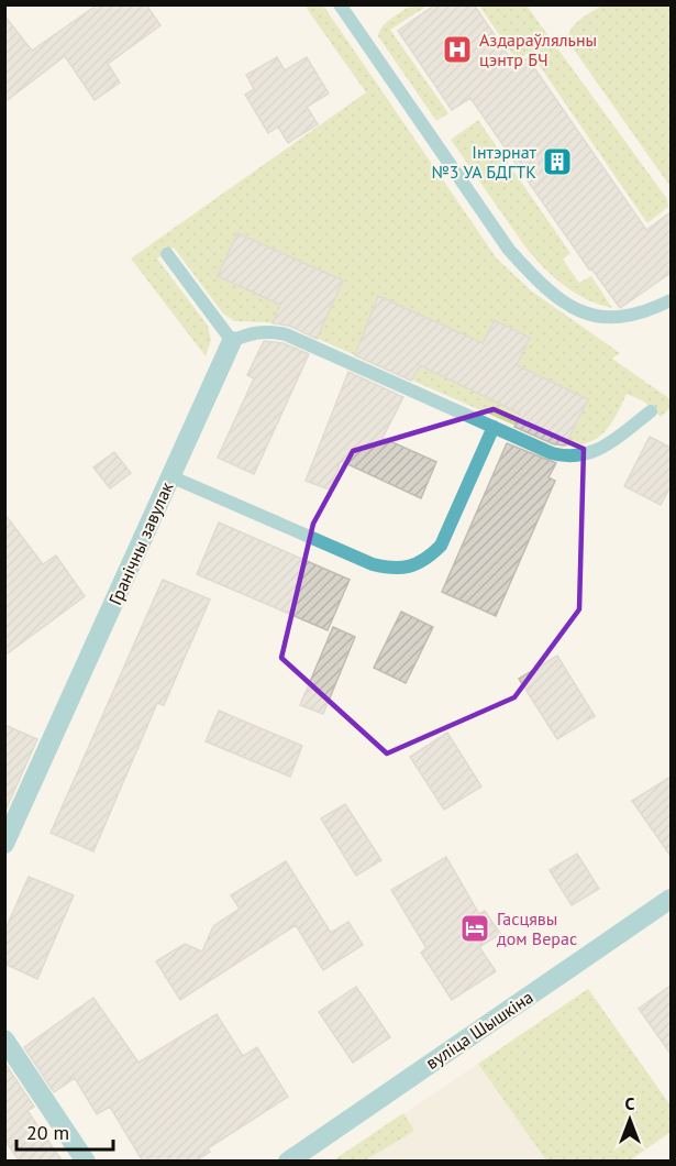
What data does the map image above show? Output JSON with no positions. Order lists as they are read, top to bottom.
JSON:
{
  "streets": {
    "street": ["Гранічны завулак", "вуліца Шышкіна"]
  },
  "places": {
    "hospital": ["Аздараўляльны цэнтр БЧ"],
    "building": ["Інтэрнат №3 УА БДГТК"],
    "hotel": ["Гасцявы дом Верас"]
  },
  "scale_bar": "20 m",
  "north": "top"
}
